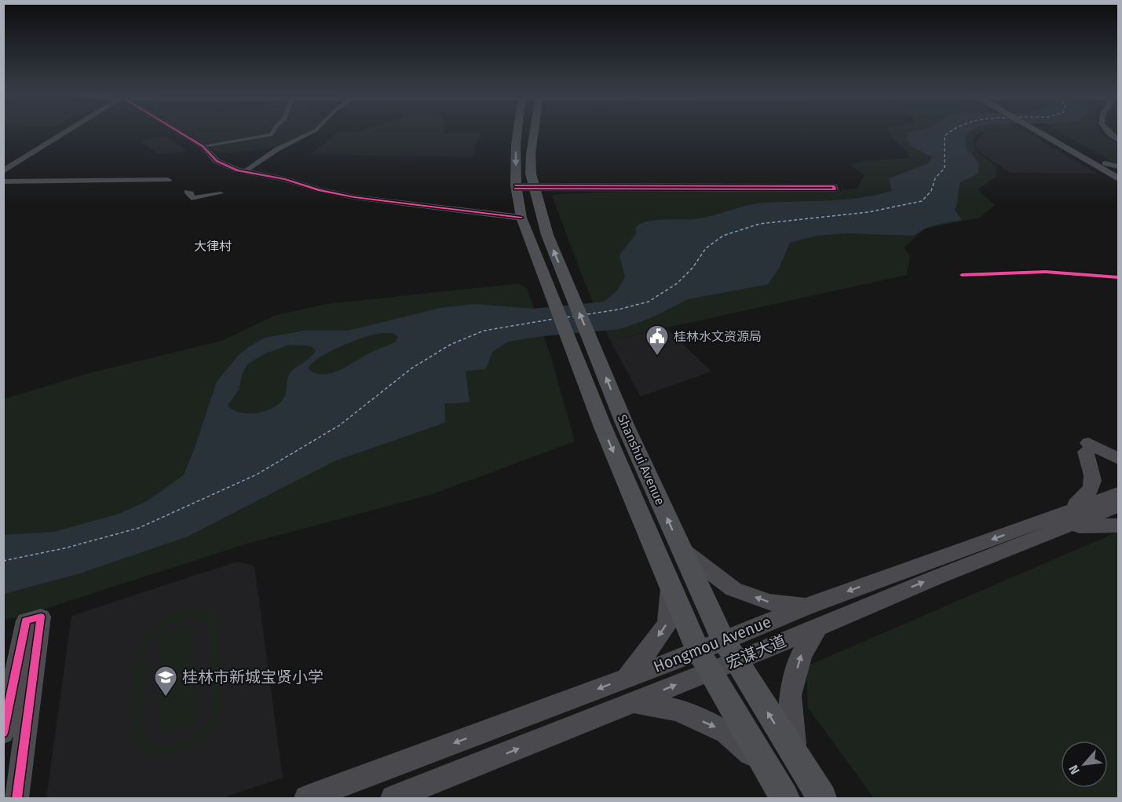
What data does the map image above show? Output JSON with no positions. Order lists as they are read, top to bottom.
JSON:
{
  "streets": {
    "main road": ["Shanshui Avenue", "Hongmou Avenue", "宏谋大道"]
  },
  "crossings": [
    ["Shanshui Avenue", "Hongmou Avenue"],
    ["Shanshui Avenue", "宏谋大道"],
    ["Hongmou Avenue", "宏谋大道"]
  ],
  "one_way": ["Hongmou Avenue", "宏谋大道"],
  "districts": ["大律村"],
  "places": {
    "public building": ["桂林水文资源局"],
    "school or university": ["桂林市新城宝贤小学"]
  },
  "north": "bottom left"
}
